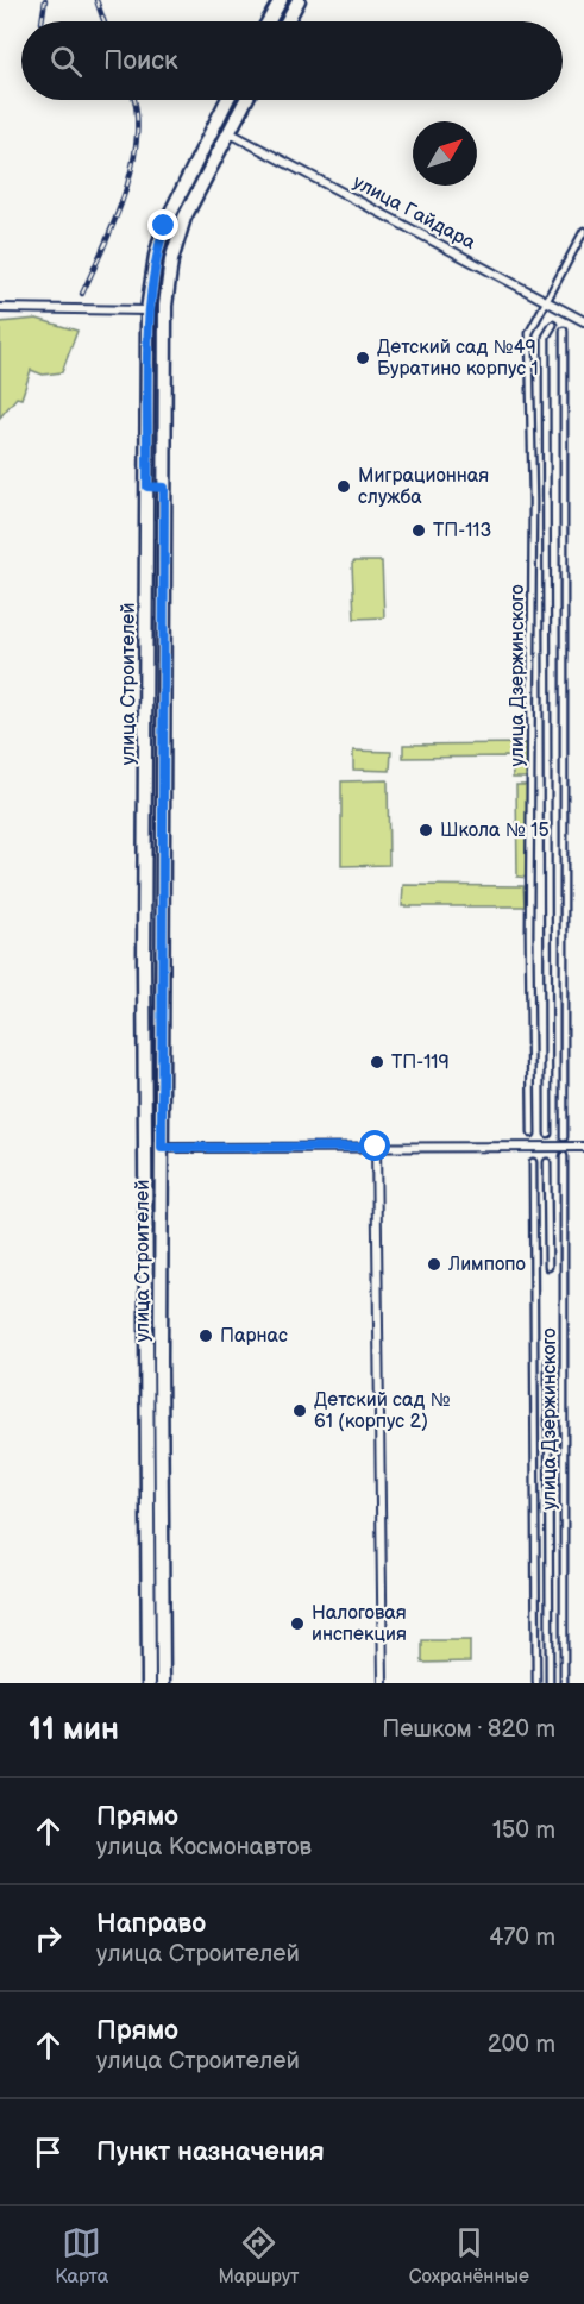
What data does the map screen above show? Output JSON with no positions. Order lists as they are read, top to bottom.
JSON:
{
  "streets": {
    "main road": ["улица Строителей"],
    "street": ["улица Гайдара", "улица Дзержинского"]
  },
  "crossings": [
    ["улица Гайдара", "улица Дзержинского"],
    ["улица Гайдара", "улица Строителей"]
  ],
  "places": [
    "Детский сад №49 Буратино корпус 1",
    "Миграционная служба",
    "ТП-113",
    "Школа № 15",
    "ТП-119",
    "Лимпопо",
    "Парнас",
    "Детский сад № 61 (корпус 2)",
    "Налоговая инспекция"
  ],
  "north": "top right",
  "page": {
    "search": "Поиск",
    "heading": ["11 мин", "Пешком · 820 m"],
    "list": [
      ["Прямо", "улица Космонавтов", "150 m"],
      ["Направо", "улица Строителей", "470 m"],
      ["Прямо", "улица Строителей", "200 m"],
      "Пункт назначения"
    ],
    "nav": ["Карта", "Маршрут", "Сохранённые"]
  }
}
